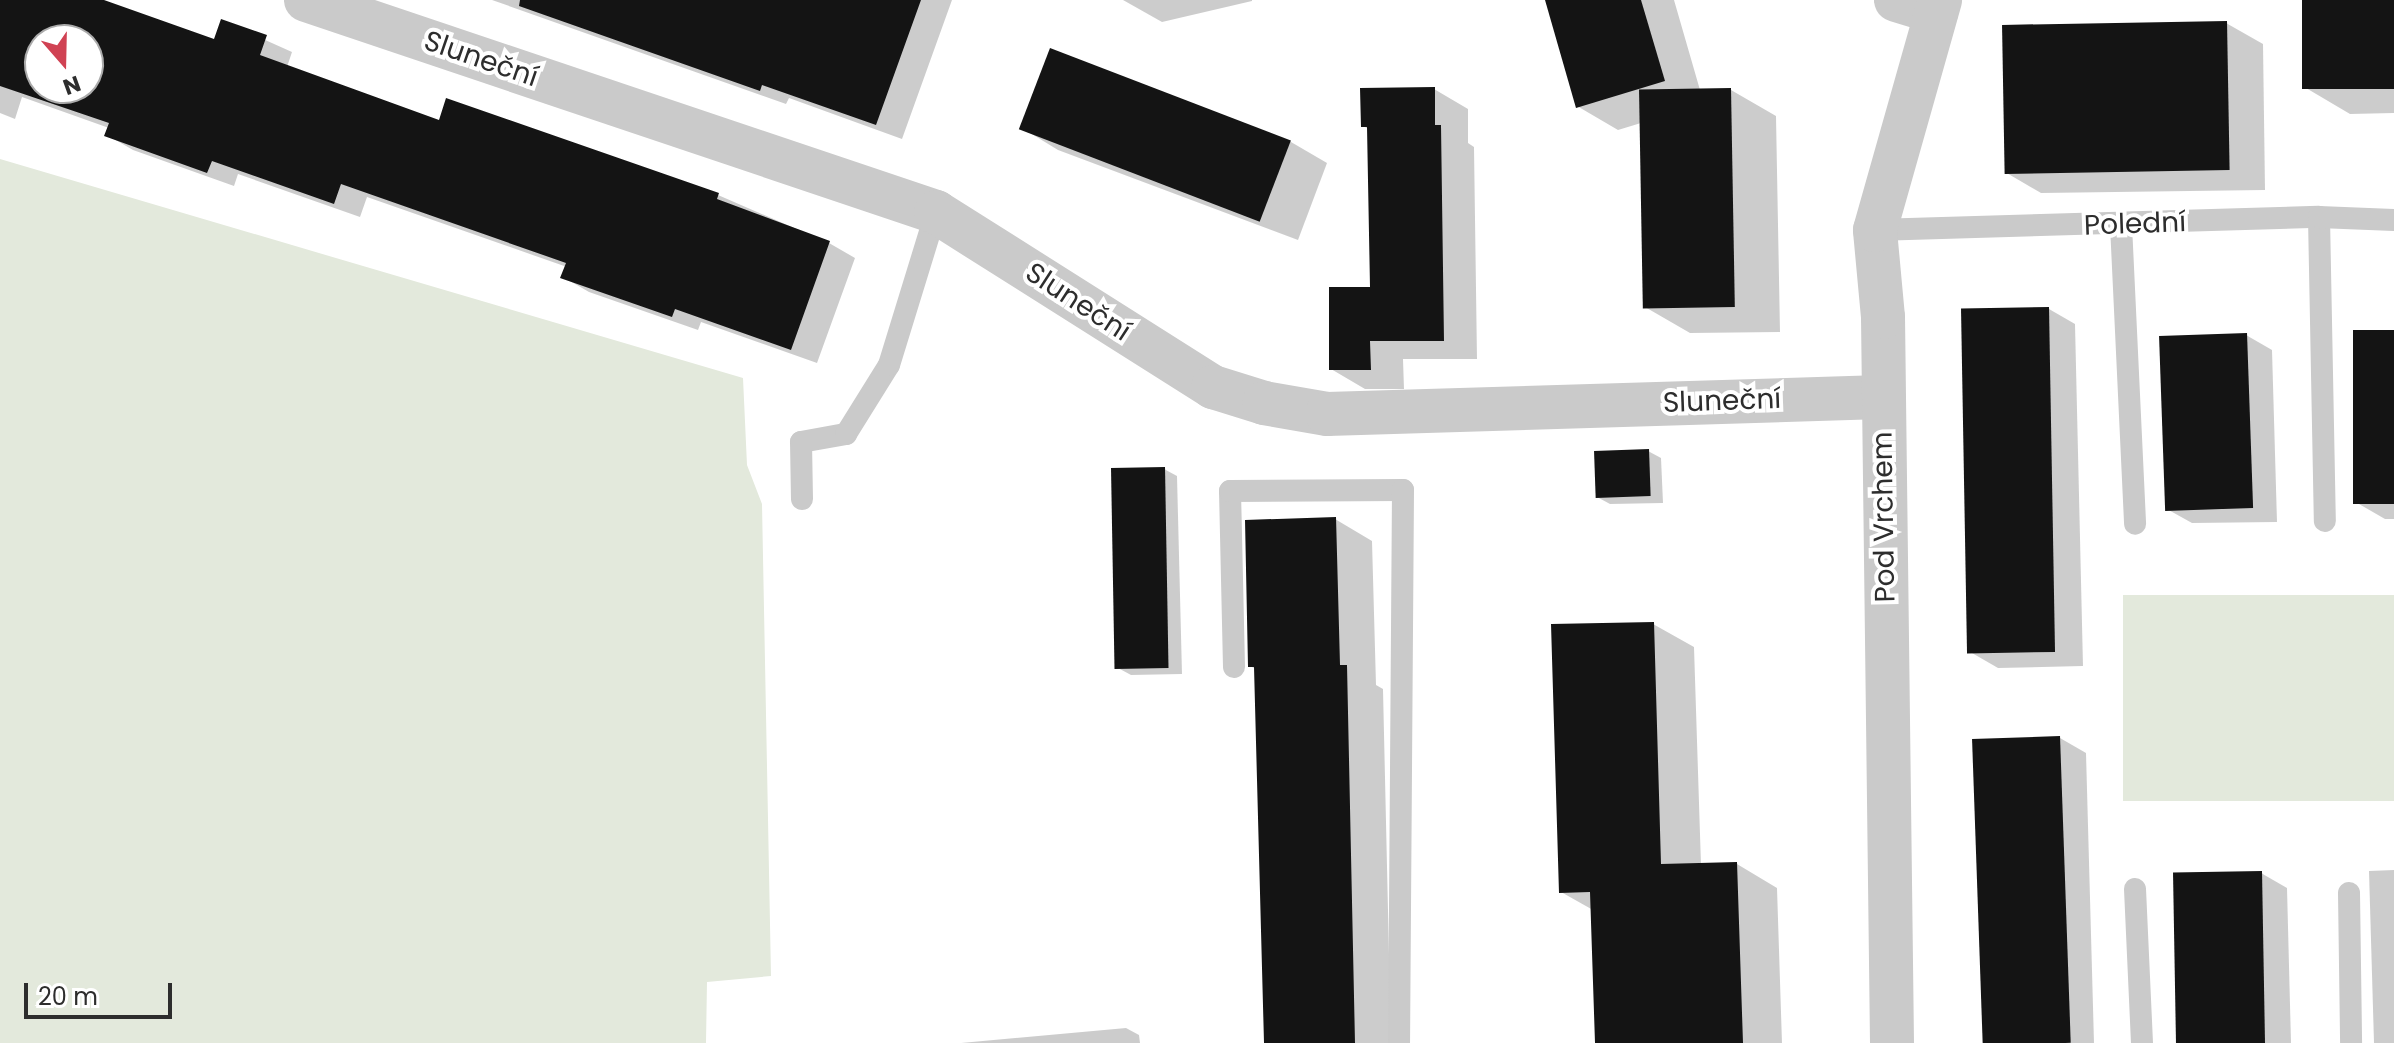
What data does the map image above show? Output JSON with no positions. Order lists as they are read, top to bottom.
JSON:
{
  "streets": {
    "street": ["Sluneční", "Pod Vrchem"],
    "lane": ["Polední"]
  },
  "crossings": [
    ["Sluneční", "Pod Vrchem"],
    ["Polední", "Pod Vrchem"]
  ],
  "scale_bar": "20 m",
  "north": "bottom"
}
